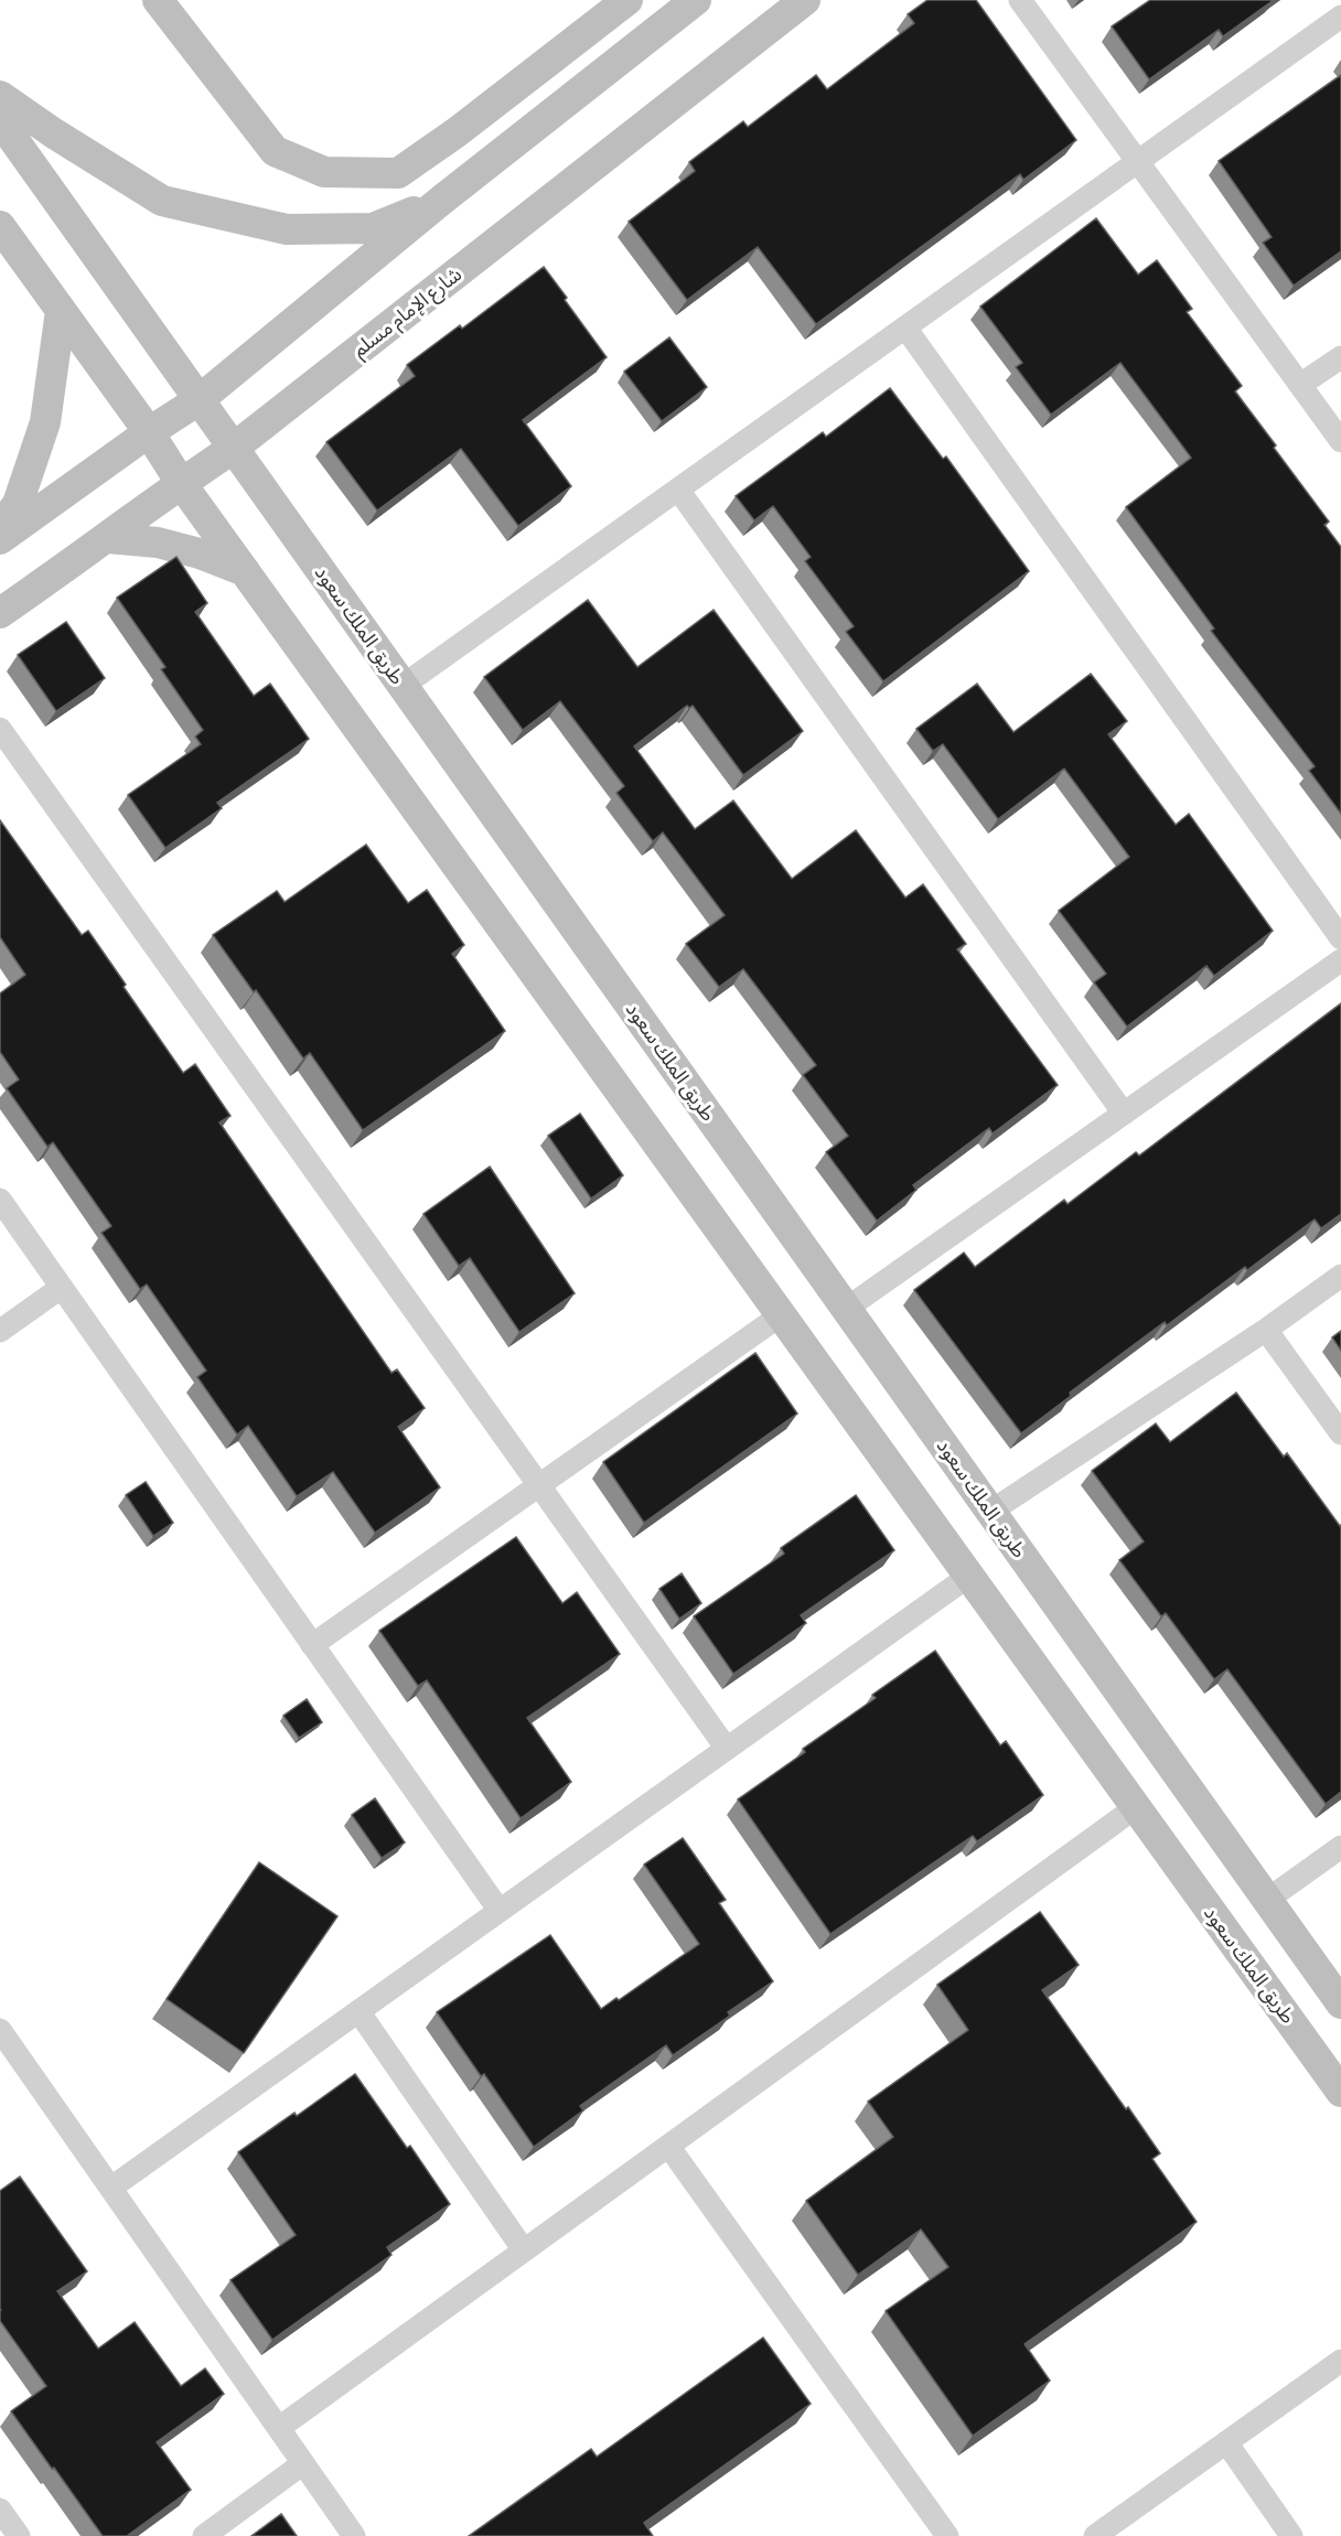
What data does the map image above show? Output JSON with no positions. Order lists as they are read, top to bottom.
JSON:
{
  "streets": {
    "main road": ["شارع الإمام مسلم", "طريق الملك سعود"]
  },
  "crossings": [
    ["شارع الإمام مسلم", "طريق الملك سعود"]
  ]
}
